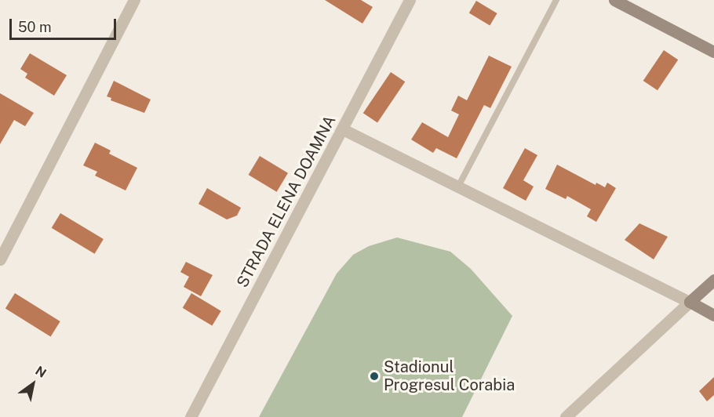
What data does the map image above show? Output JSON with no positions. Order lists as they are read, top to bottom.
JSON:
{
  "streets": {
    "street": ["STRADA ELENA DOAMNA"]
  },
  "places": ["Stadionul Progresul Corabia"],
  "scale_bar": "50 m",
  "north": "top right"
}
